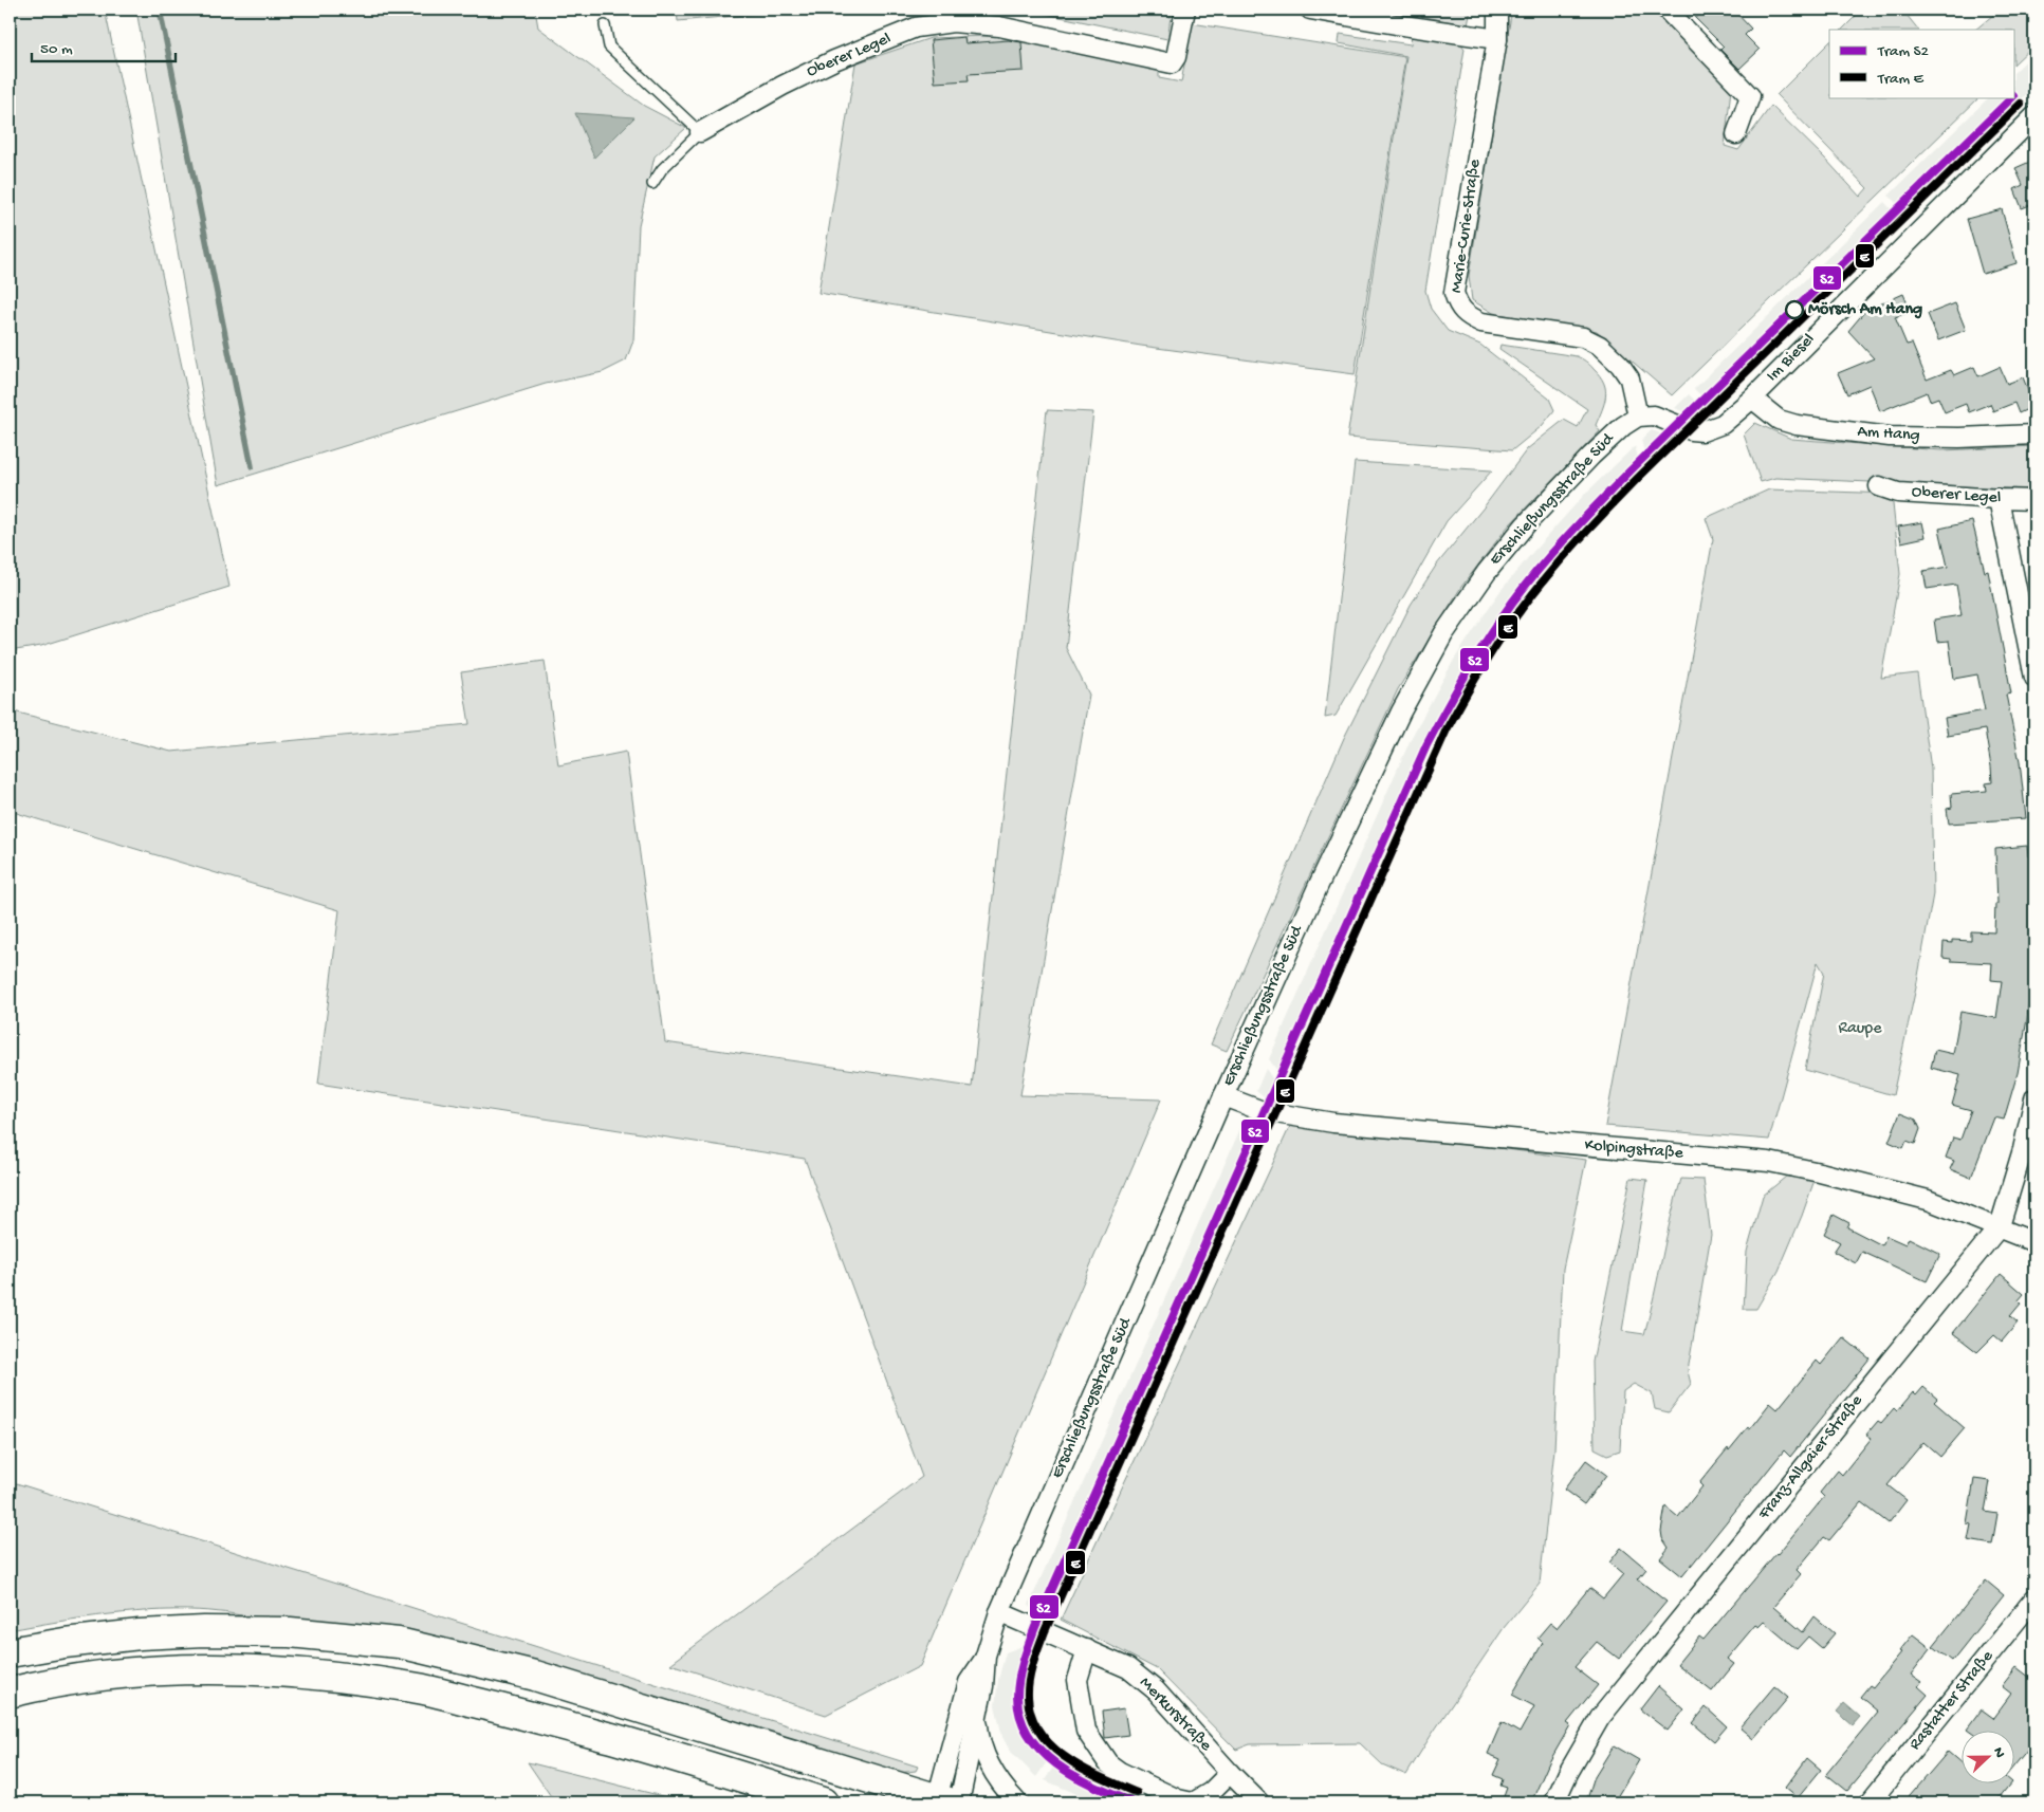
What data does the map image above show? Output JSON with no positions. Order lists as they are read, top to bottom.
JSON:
{
  "streets": {
    "street": [
      "Oberer Legel",
      "Marie-Curie-Straße",
      "Im Biesel",
      "Am Hang",
      "Erschließungsstraße Süd",
      "Kolpingstraße",
      "Franz-Allgaier-Straße",
      "Rastatter Straße",
      "Merkurstraße"
    ]
  },
  "crossings": [
    ["Marie-Curie-Straße", "Im Biesel"],
    ["Marie-Curie-Straße", "Erschließungsstraße Süd"],
    ["Im Biesel", "Am Hang"],
    ["Im Biesel", "Erschließungsstraße Süd"],
    ["Erschließungsstraße Süd", "Kolpingstraße"],
    ["Erschließungsstraße Süd", "Merkurstraße"],
    ["Kolpingstraße", "Franz-Allgaier-Straße"]
  ],
  "parks": ["Raupe"],
  "places": ["Mörsch Am Hang"],
  "lines": ["tram line S2", "tram line E"],
  "legend": ["Tram S2", "Tram E"],
  "scale_bar": "50 m",
  "north": "right"
}
